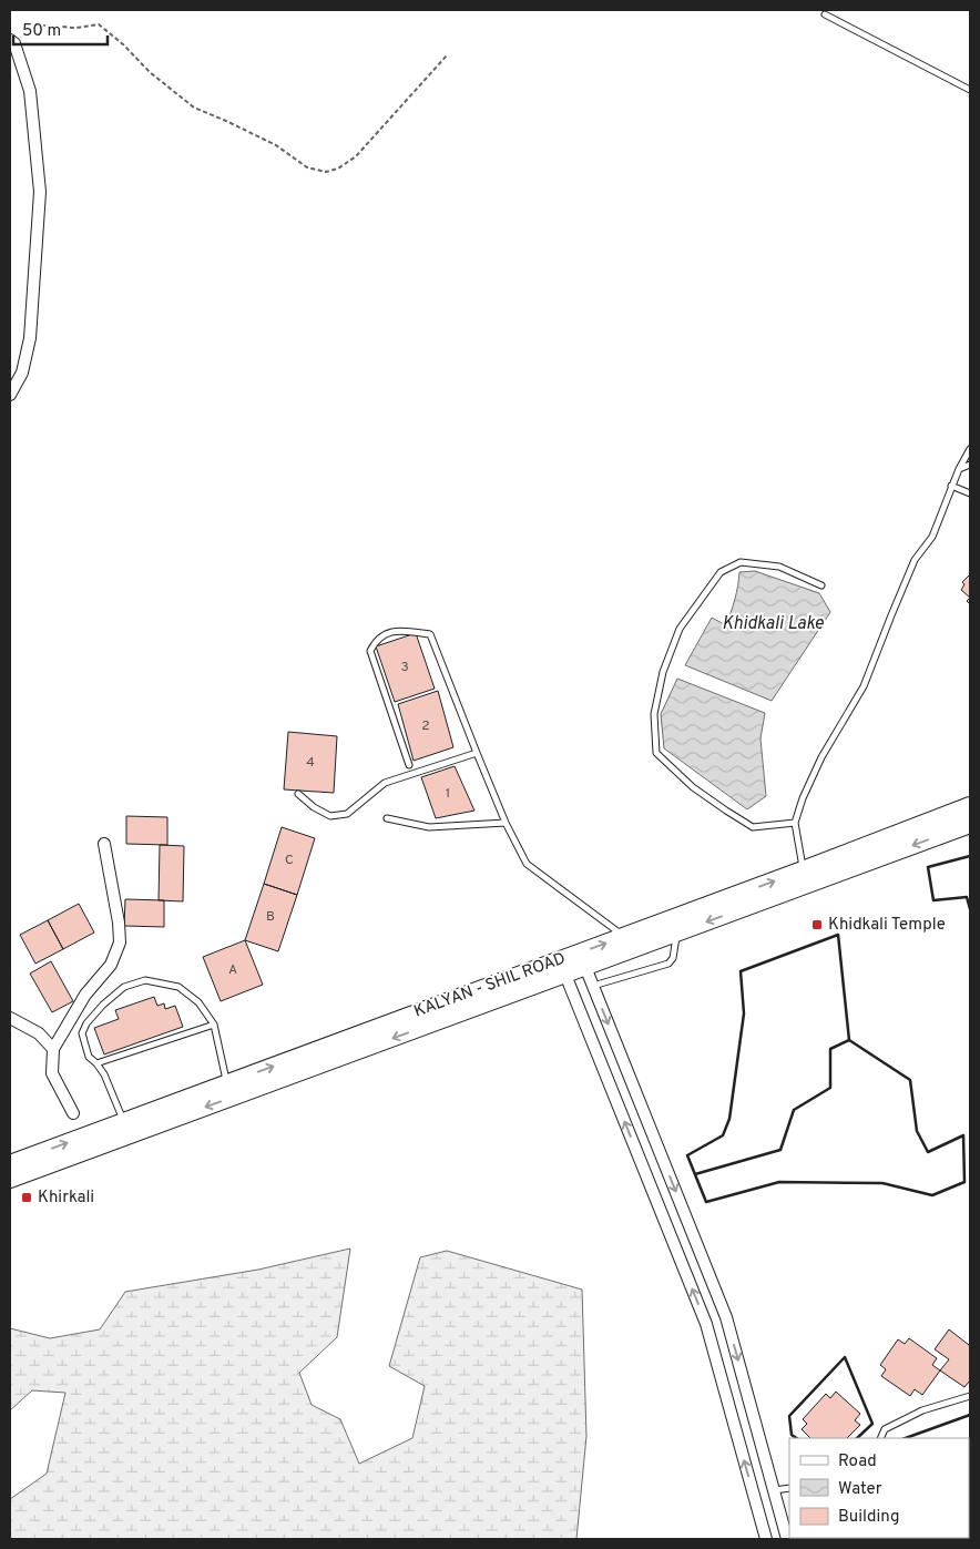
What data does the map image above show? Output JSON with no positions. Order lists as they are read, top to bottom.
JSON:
{
  "streets": {
    "main road": ["KALYAN - SHIL ROAD"]
  },
  "water": ["Khidkali Lake"],
  "places": {
    "transit": ["Khidkali Temple", "Khirkali"]
  },
  "house_numbers": [
    "3",
    "2",
    "4",
    "1",
    "C",
    "B",
    "A"
  ],
  "legend": ["Road", "Water", "Building"],
  "scale_bar": "50 m"
}
